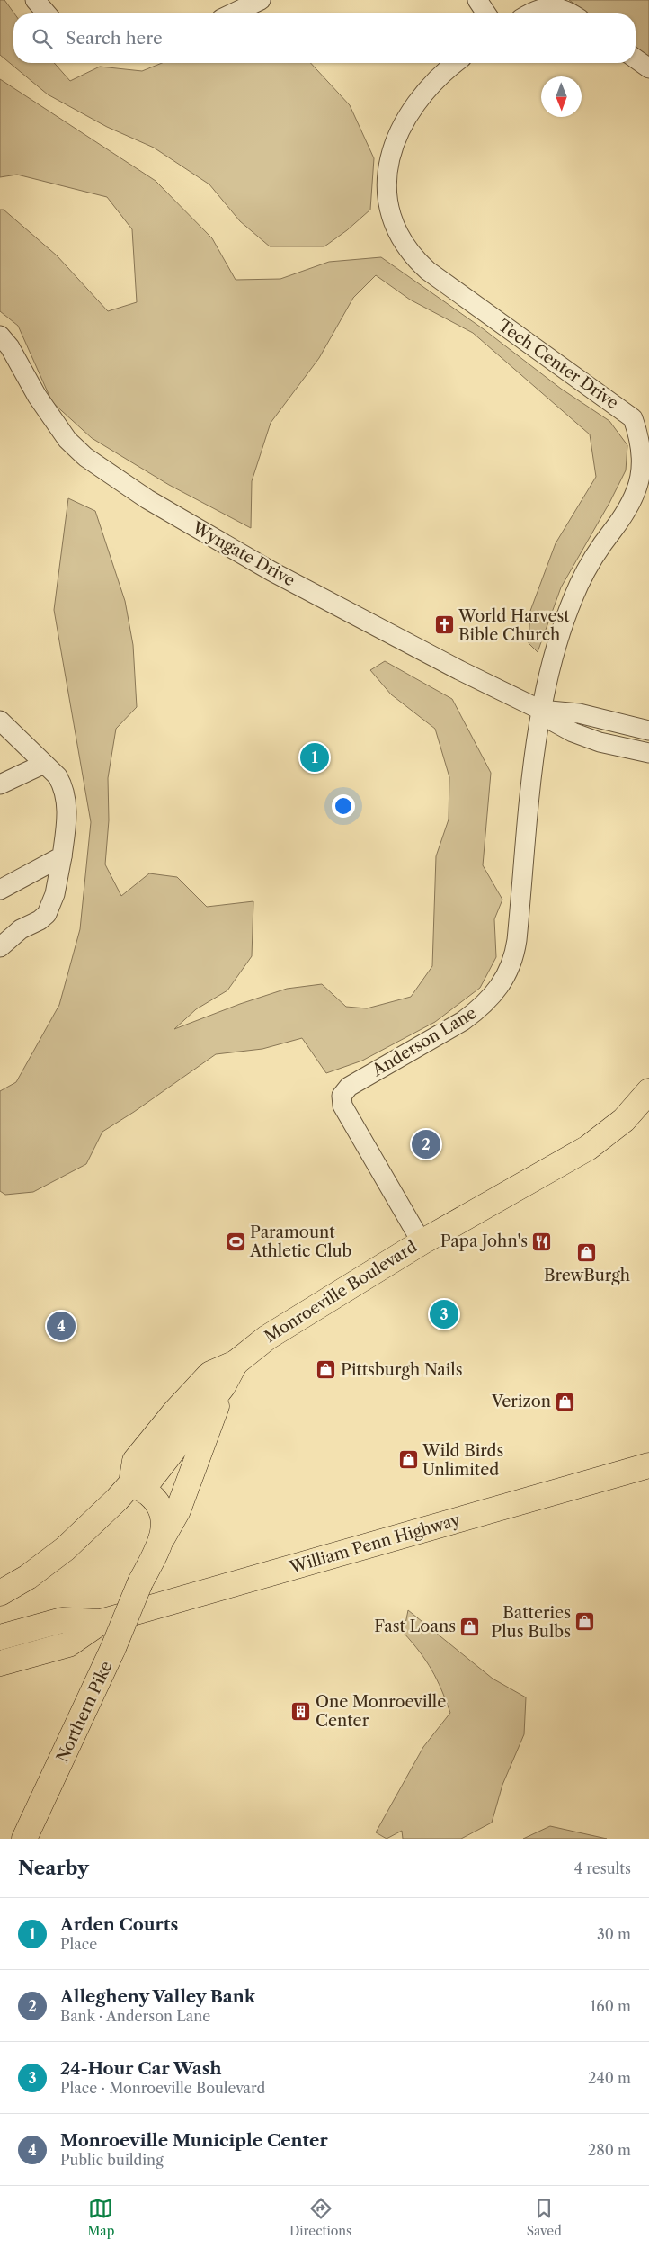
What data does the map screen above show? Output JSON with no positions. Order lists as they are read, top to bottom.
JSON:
{
  "streets": {
    "main road": ["Monroeville Boulevard", "William Penn Highway", "Northern Pike"],
    "street": ["Tech Center Drive", "Wyngate Drive", "Anderson Lane"]
  },
  "crossings": [
    ["Tech Center Drive", "Wyngate Drive"],
    ["Tech Center Drive", "Anderson Lane"],
    ["Wyngate Drive", "Anderson Lane"],
    ["Anderson Lane", "Monroeville Boulevard"],
    ["Monroeville Boulevard", "Northern Pike"]
  ],
  "places": {
    "church": ["World Harvest Bible Church"],
    "sports": ["Paramount Athletic Club"],
    "restaurant": ["Papa John's"],
    "shop": [
      "BrewBurgh",
      "Pittsburgh Nails",
      "Verizon",
      "Wild Birds Unlimited",
      "Batteries Plus Bulbs",
      "Fast Loans"
    ],
    "building": ["One Monroeville Center"]
  },
  "north": "bottom",
  "page": {
    "search": "Search here",
    "pins": [
      "1",
      "2",
      "3",
      "4"
    ],
    "heading": ["Nearby", "4 results"],
    "list": [
      {
        "mark": "1",
        "name": "Arden Courts",
        "note": "Place",
        "value": "30 m"
      },
      {
        "mark": "2",
        "name": "Allegheny Valley Bank",
        "note": "Bank · Anderson Lane",
        "value": "160 m"
      },
      {
        "mark": "3",
        "name": "24-Hour Car Wash",
        "note": "Place · Monroeville Boulevard",
        "value": "240 m"
      },
      {
        "mark": "4",
        "name": "Monroeville Municiple Center",
        "note": "Public building",
        "value": "280 m"
      }
    ],
    "nav": ["Map", "Directions", "Saved"]
  }
}
